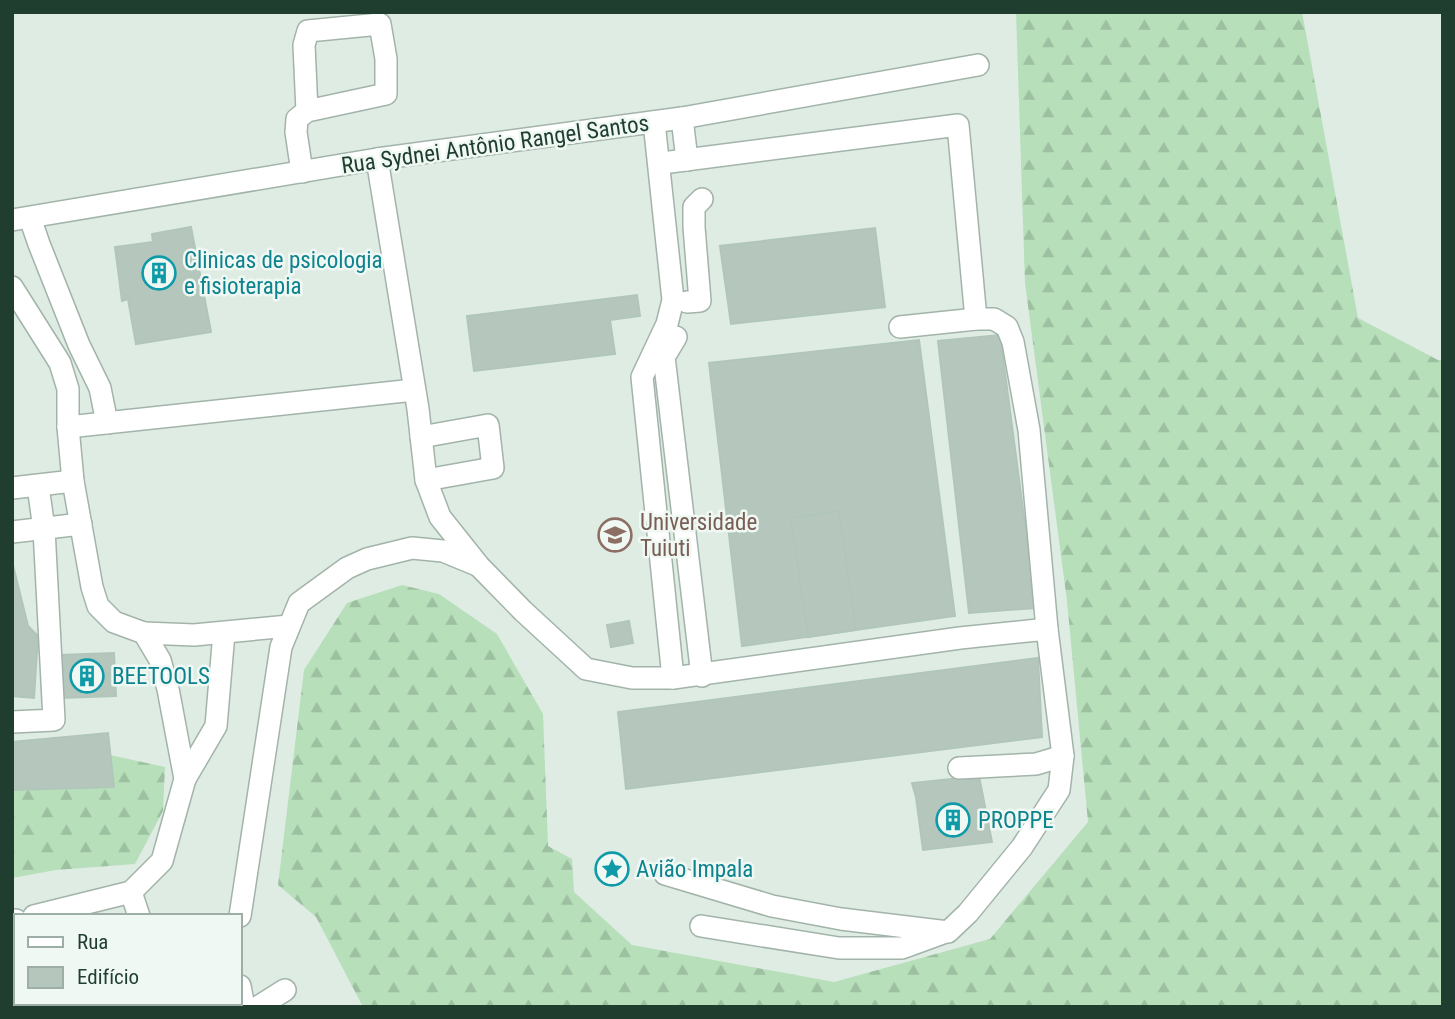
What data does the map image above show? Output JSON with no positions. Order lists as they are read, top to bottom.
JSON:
{
  "streets": {
    "street": ["Rua Sydnei Antônio Rangel Santos"]
  },
  "places": {
    "building": ["Clinicas de psicologia e fisioterapia", "BEETOOLS", "PROPPE"],
    "school or university": ["Universidade Tuiuti"],
    "place": ["Avião Impala"]
  },
  "legend": ["Rua", "Edifício"]
}
